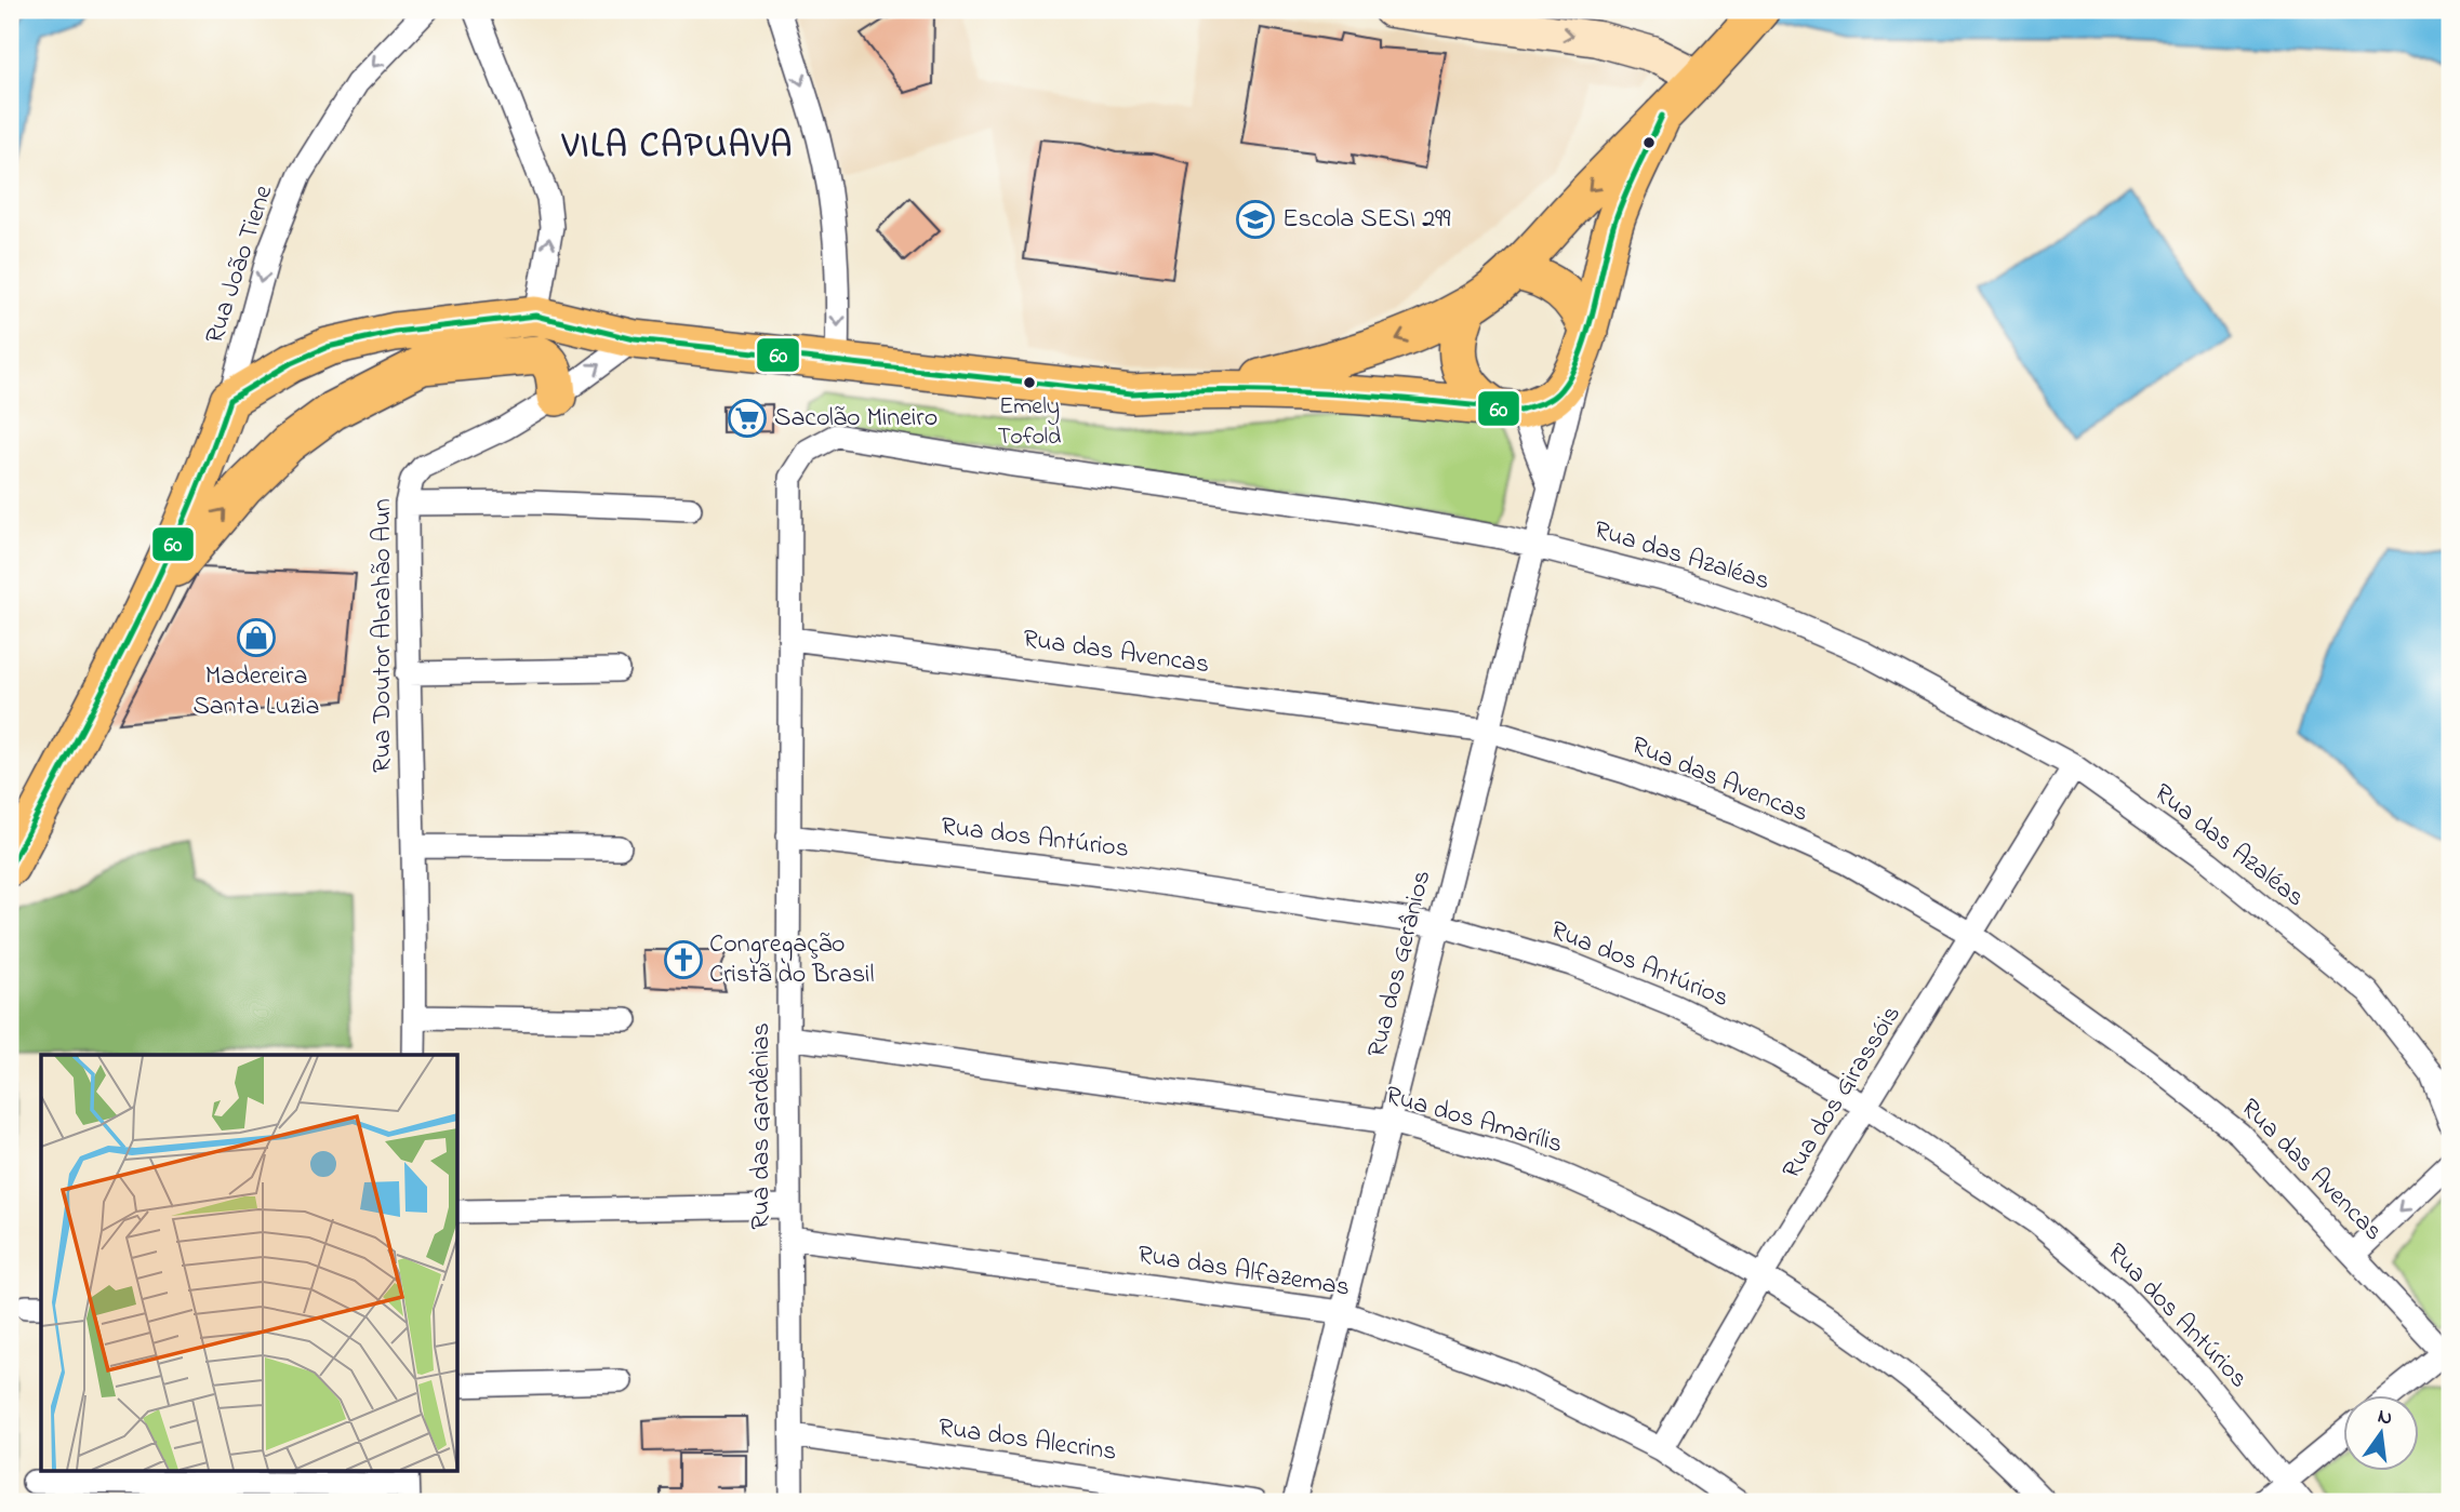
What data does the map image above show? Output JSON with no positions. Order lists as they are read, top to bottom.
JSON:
{
  "streets": {
    "street": [
      "Rua João Tiene",
      "Rua das Azaléas",
      "Rua Doutor Abrahão Aun",
      "Rua das Avencas",
      "Rua dos Antúrios",
      "Rua dos Gerânios",
      "Rua dos Girassóis",
      "Rua dos Amarílis",
      "Rua das Gardênias",
      "Rua das Alfazemas",
      "Rua dos Alecrins"
    ]
  },
  "crossings": [
    ["Rua das Azaléas", "Rua dos Gerânios"],
    ["Rua das Azaléas", "Rua dos Girassóis"],
    ["Rua das Azaléas", "Rua das Gardênias"],
    ["Rua das Avencas", "Rua dos Gerânios"],
    ["Rua das Avencas", "Rua dos Girassóis"],
    ["Rua das Avencas", "Rua das Gardênias"],
    ["Rua dos Antúrios", "Rua dos Gerânios"],
    ["Rua dos Antúrios", "Rua dos Girassóis"],
    ["Rua dos Antúrios", "Rua das Gardênias"],
    ["Rua dos Gerânios", "Rua dos Amarílis"],
    ["Rua dos Gerânios", "Rua das Alfazemas"],
    ["Rua dos Girassóis", "Rua dos Amarílis"],
    ["Rua dos Girassóis", "Rua das Alfazemas"],
    ["Rua dos Amarílis", "Rua das Gardênias"],
    ["Rua das Gardênias", "Rua das Alfazemas"],
    ["Rua das Gardênias", "Rua dos Alecrins"]
  ],
  "one_way": ["Rua João Tiene"],
  "districts": ["VILA CAPUAVA"],
  "places": {
    "school or university": ["Escola SESI 299"],
    "other": ["Emely Tofold"],
    "supermarket": ["Sacolão Mineiro"],
    "shop": ["Madereira Santa Luzia"],
    "church": ["Congregação Cristã do Brasil"]
  },
  "lines": ["transit line 60"],
  "north": "top"
}
